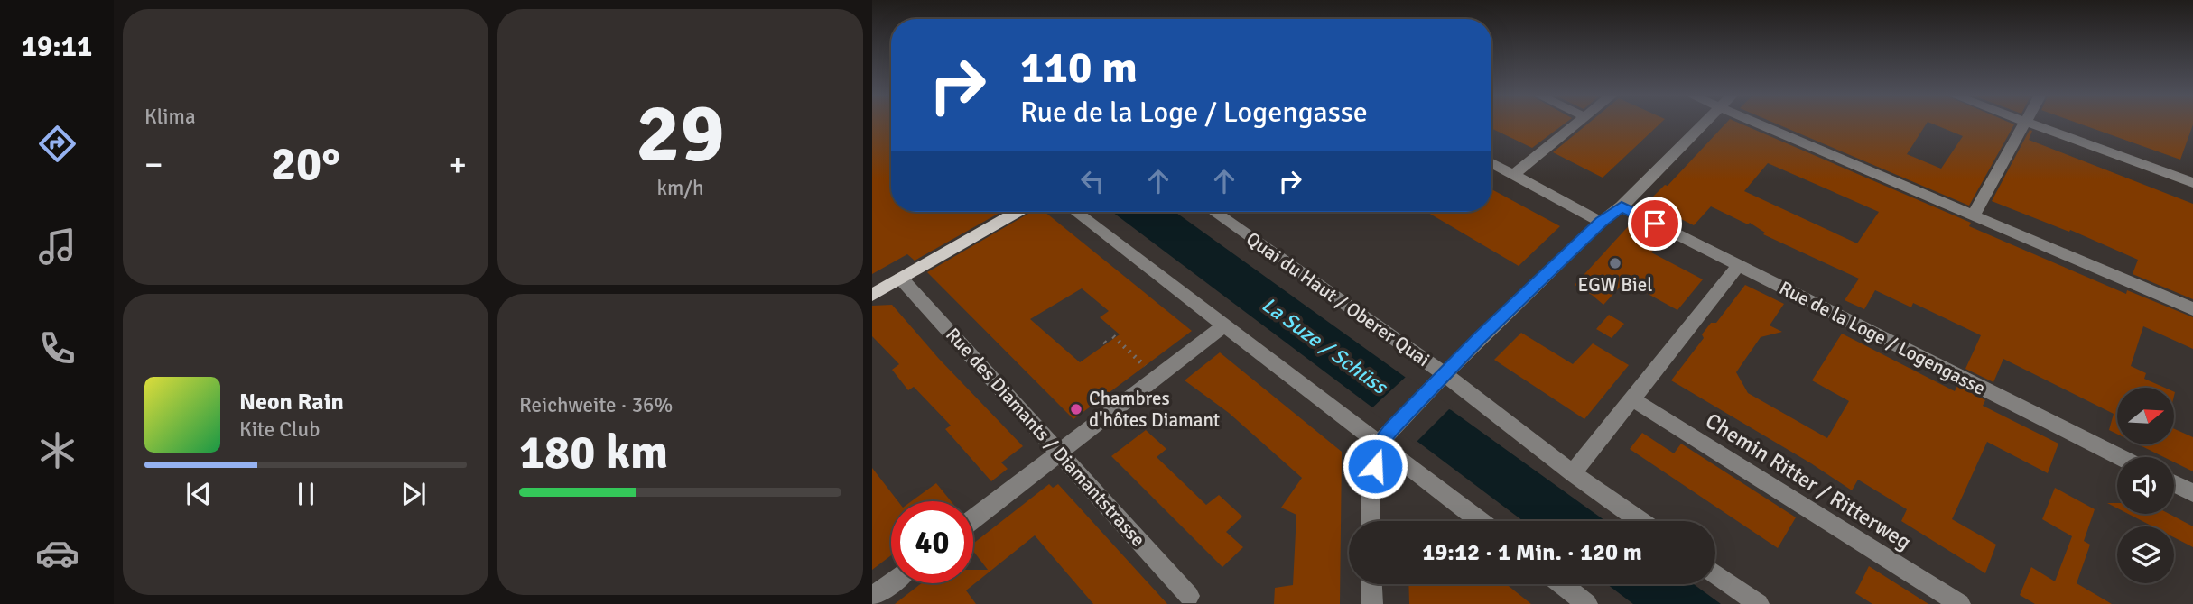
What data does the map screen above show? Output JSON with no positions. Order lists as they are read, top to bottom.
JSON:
{
  "streets": {
    "street": [
      "Quai du Haut / Oberer Quai",
      "Rue de la Loge / Logengasse",
      "Rue des Diamants / Diamantstrasse",
      "Chemin Ritter / Ritterweg"
    ]
  },
  "water": ["La Suze / Schüss"],
  "places": ["EGW Biel", "Chambres d'hôtes Diamant"],
  "north": "right",
  "page": {
    "tabs": "19:11",
    "tile": [
      "Klima",
      ["29", "km/h"],
      ["Reichweite · 36%", "180 km"]
    ],
    "turn": ["110 m", "Rue de la Loge / Logengasse"],
    "heat": ["−", "20°", "+"],
    "song": ["Neon Rain", "Kite Club"],
    "limit": "40",
    "trip": "19:12 · 1 Min. · 120 m"
  }
}
